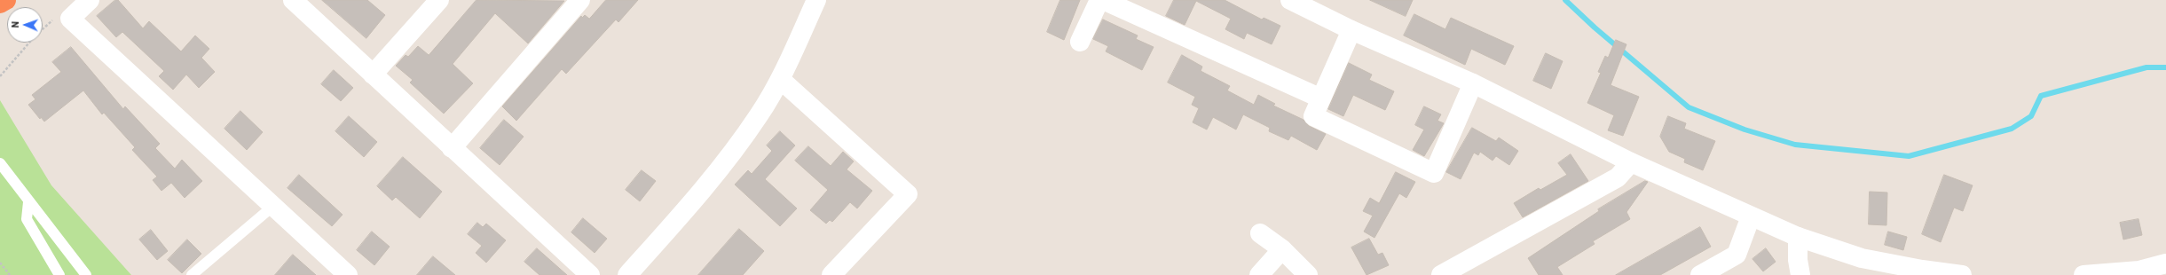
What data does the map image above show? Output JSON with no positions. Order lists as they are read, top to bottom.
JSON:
{
  "north": "left"
}
